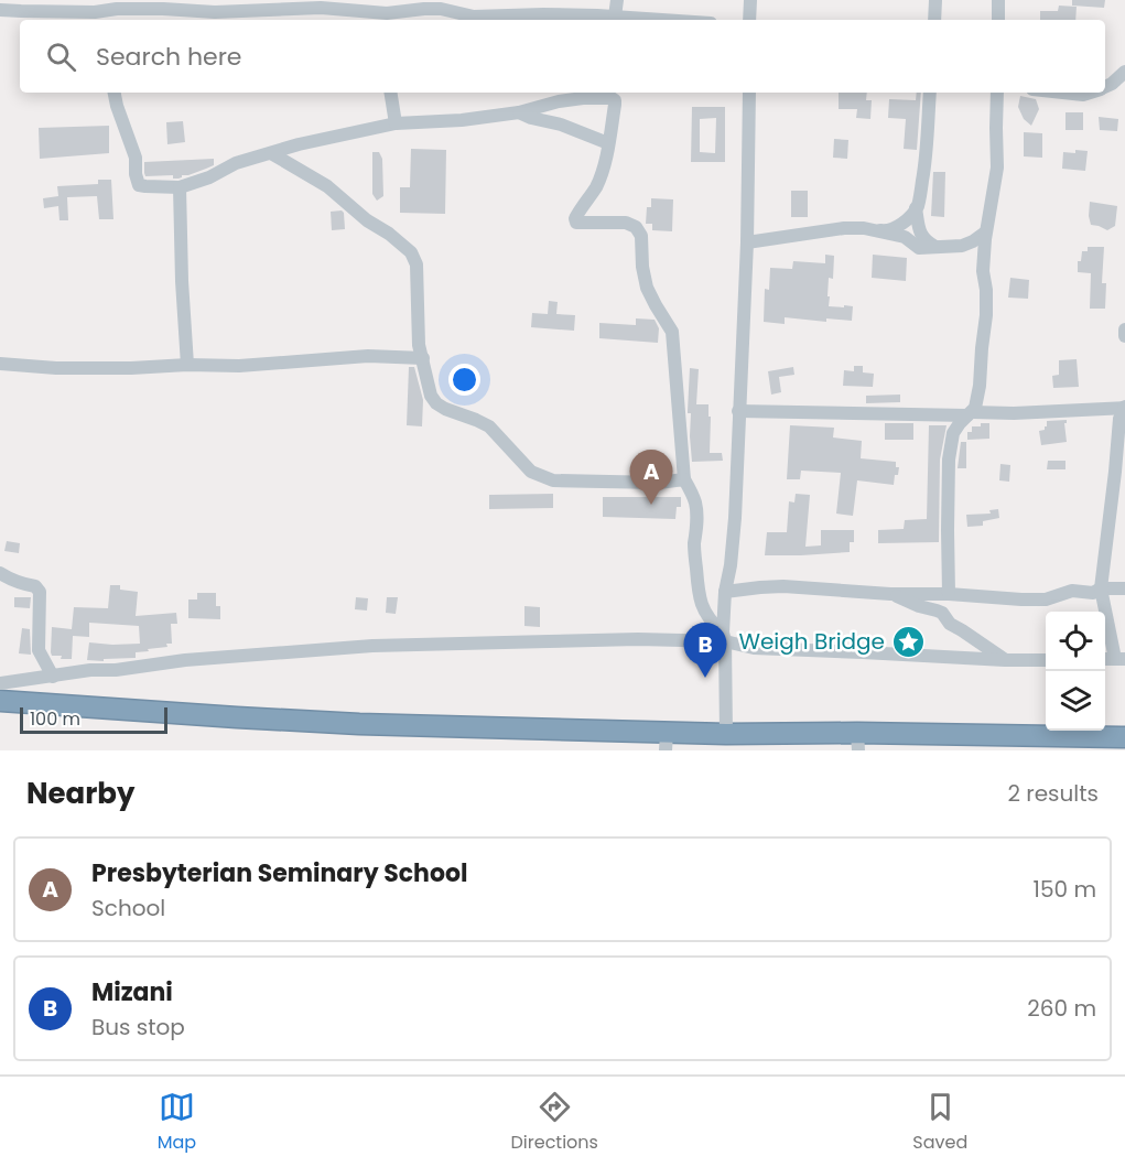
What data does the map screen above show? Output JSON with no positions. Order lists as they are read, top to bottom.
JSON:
{
  "places": {
    "place": ["Weigh Bridge"]
  },
  "scale_bar": "100 m",
  "page": {
    "search": "Search here",
    "pins": ["A", "B"],
    "scale": "100 m",
    "heading": ["Nearby", "2 results"],
    "list": [
      {
        "mark": "A",
        "name": "Presbyterian Seminary School",
        "note": "School",
        "value": "150 m"
      },
      {
        "mark": "B",
        "name": "Mizani",
        "note": "Bus stop",
        "value": "260 m"
      }
    ],
    "nav": ["Map", "Directions", "Saved"]
  }
}
